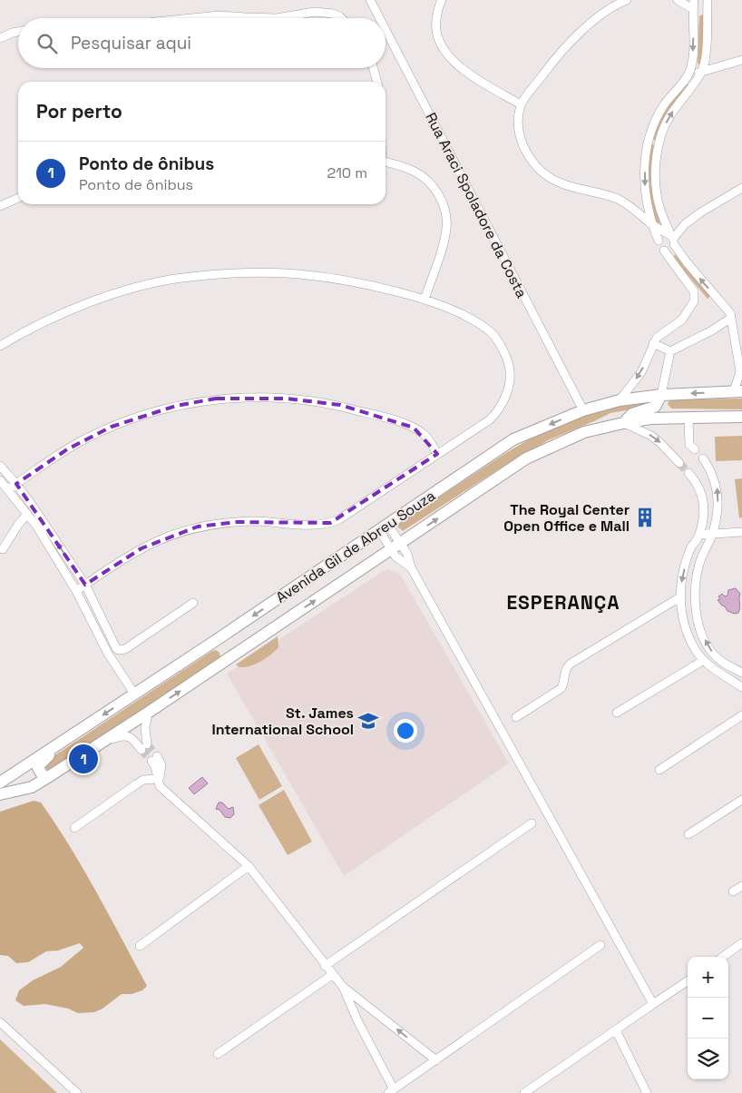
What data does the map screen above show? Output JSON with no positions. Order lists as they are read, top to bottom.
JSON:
{
  "streets": {
    "street": ["Rua Araci Spoladore da Costa", "Avenida Gil de Abreu Souza"]
  },
  "crossings": [
    ["Rua Araci Spoladore da Costa", "Avenida Gil de Abreu Souza"]
  ],
  "districts": ["ESPERANÇA"],
  "places": {
    "building": ["The Royal Center Open Office e Mall"],
    "school or university": ["St. James International School"]
  },
  "page": {
    "search": "Pesquisar aqui",
    "heading": "Por perto",
    "list": [
      {
        "mark": "1",
        "name": "Ponto de ônibus",
        "note": "Ponto de ônibus",
        "value": "210 m"
      }
    ],
    "pins": "1",
    "map_buttons": ["+", "−"]
  }
}
